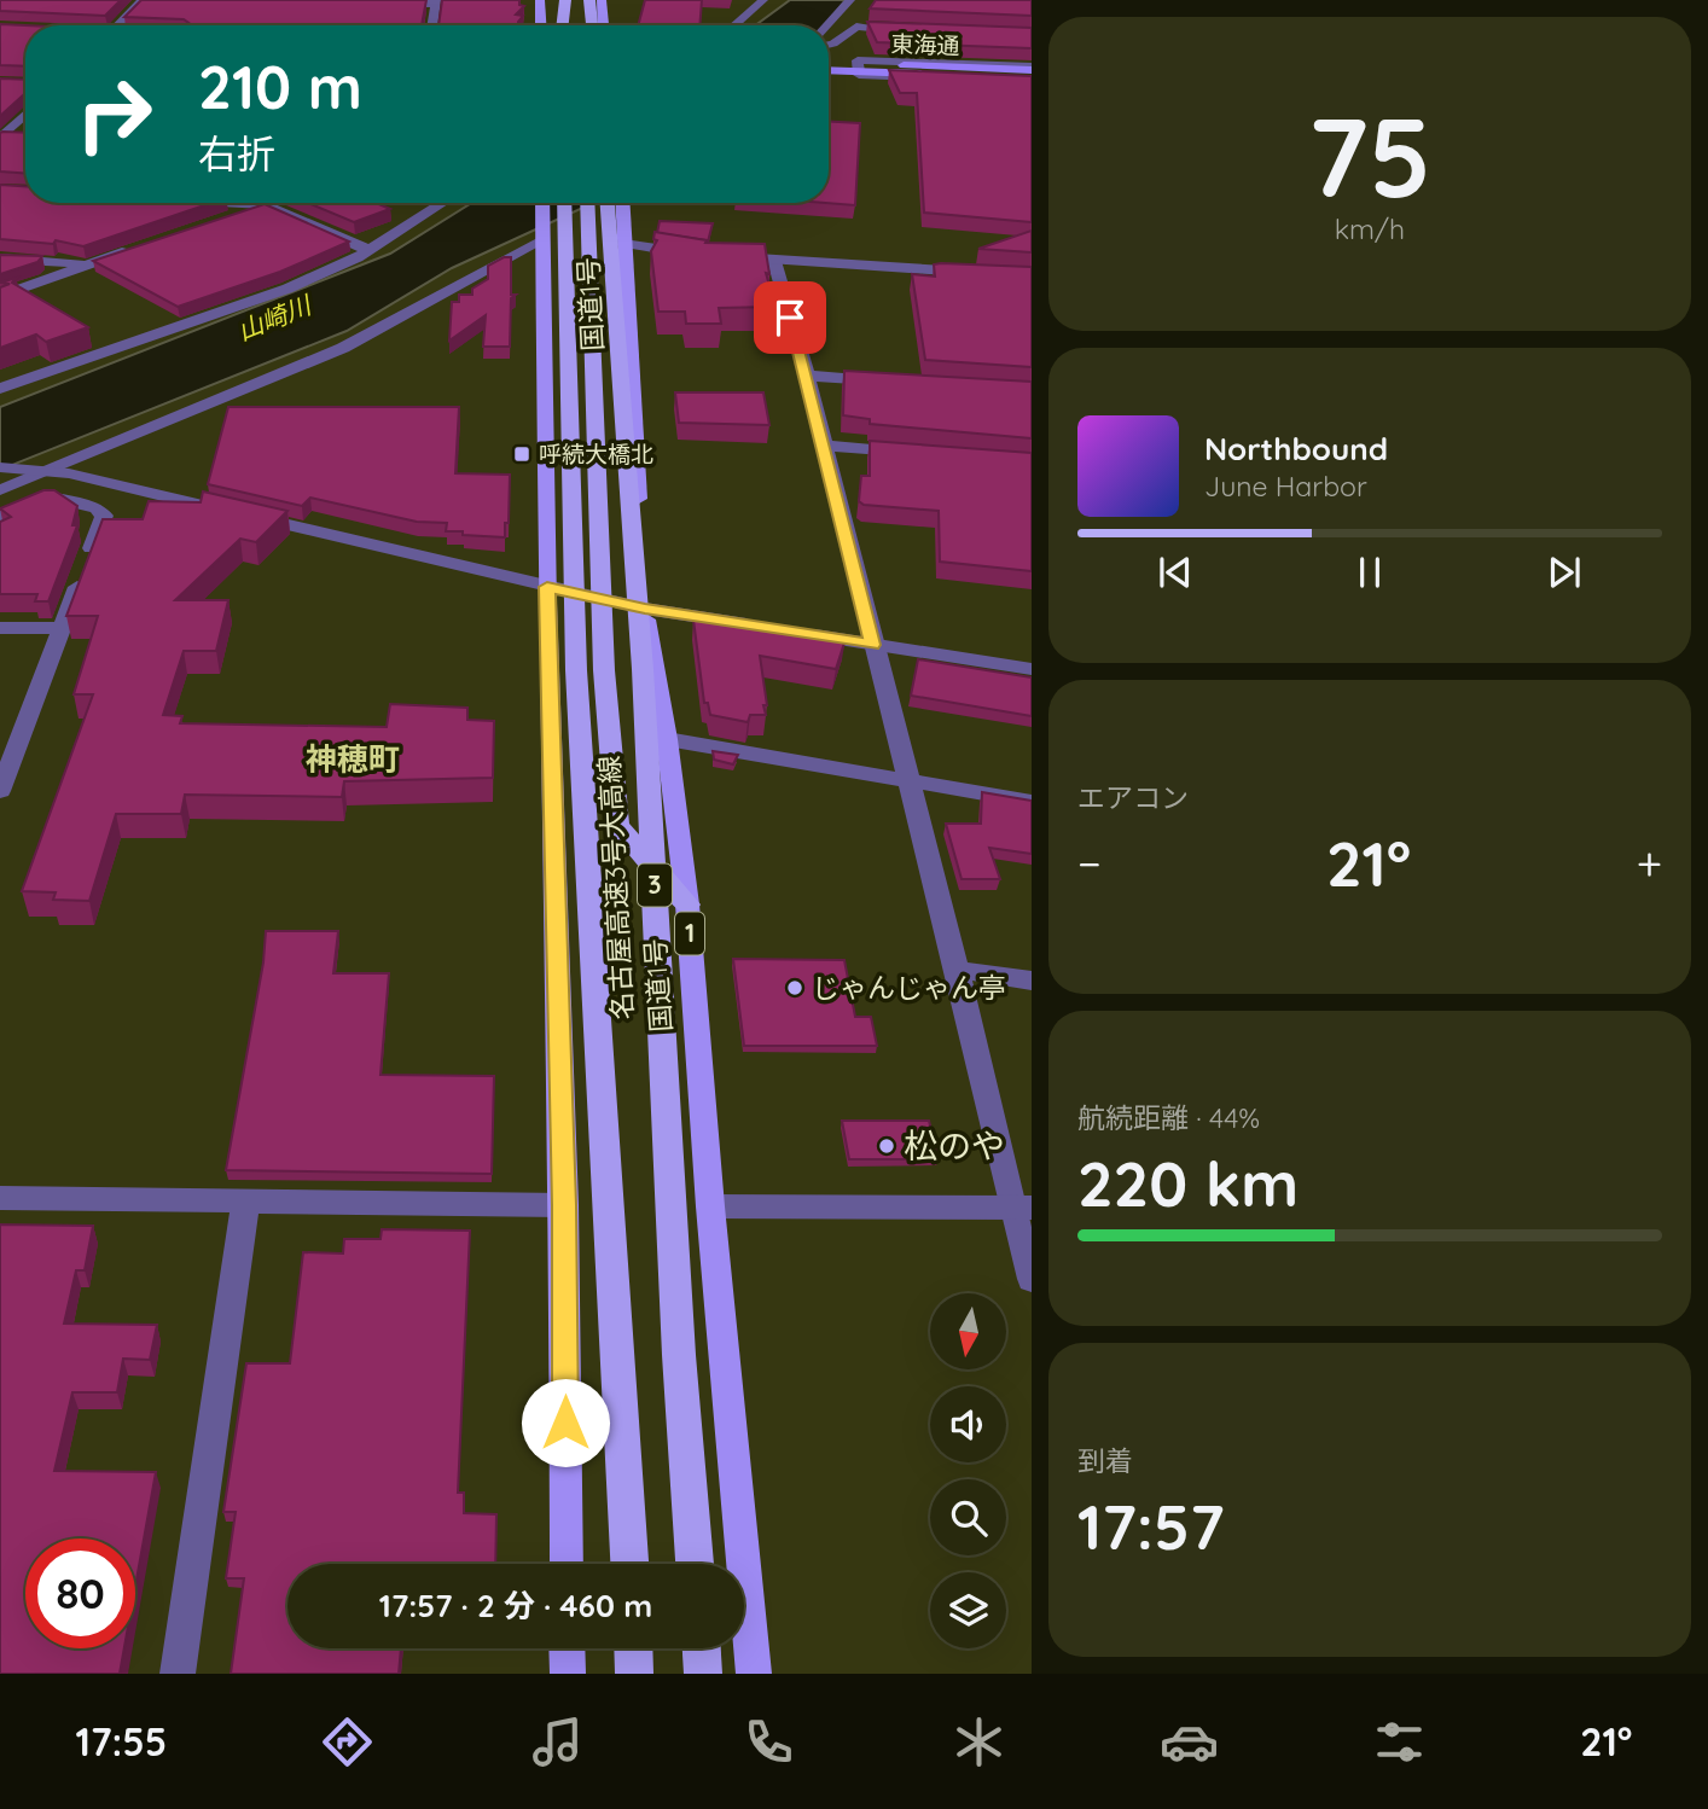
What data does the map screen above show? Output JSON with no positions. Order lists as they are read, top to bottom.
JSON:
{
  "streets": {
    "highway": [
      "国道1号",
      "3",
      "名古屋高速3号大高線",
      "1"
    ],
    "main road": ["東海通"]
  },
  "districts": ["神穂町"],
  "water": ["山崎川"],
  "places": {
    "transit": ["呼続大橋北"],
    "other": ["じゃんじゃん亭", "松のや"]
  },
  "north": "bottom",
  "page": {
    "tile": [
      ["75", "km/h"],
      "エアコン",
      ["航続距離 · 44%", "220 km"],
      ["到着", "17:57"]
    ],
    "turn": ["210 m", "右折"],
    "song": ["Northbound", "June Harbor"],
    "heat": ["−", "21°", "+"],
    "limit": "80",
    "trip": "17:57 · 2 分 · 460 m",
    "tabs": ["17:55", "21°"]
  }
}
